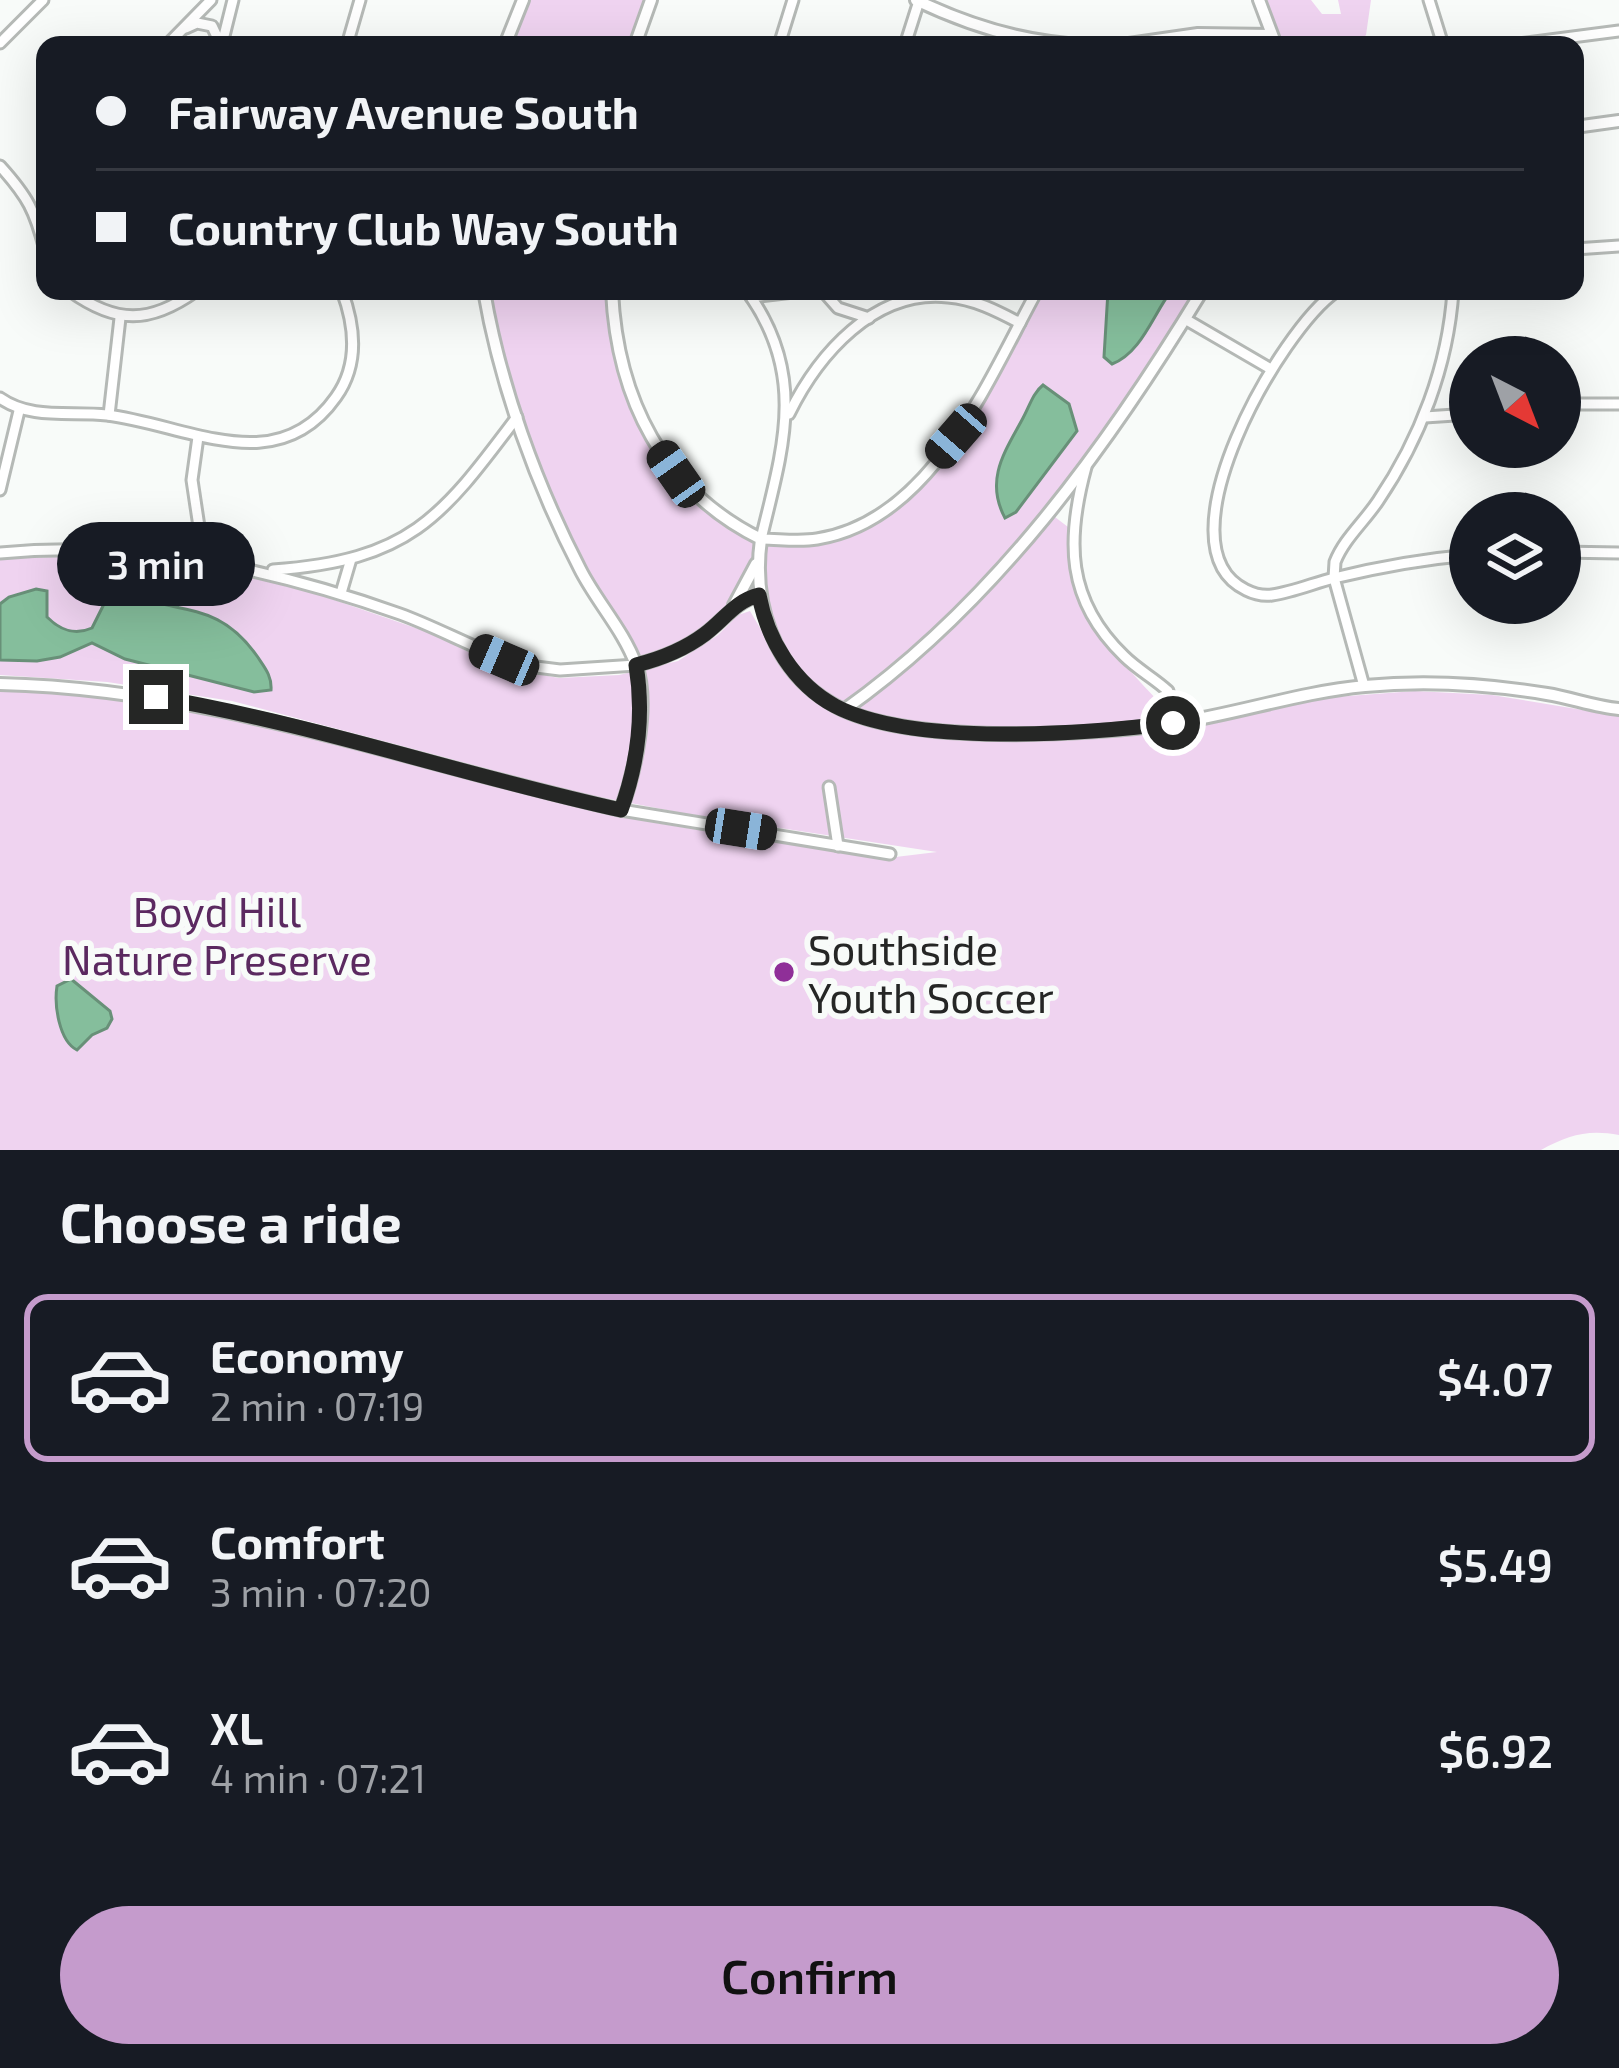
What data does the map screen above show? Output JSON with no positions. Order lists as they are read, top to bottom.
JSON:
{
  "parks": ["Boyd Hill Nature Preserve"],
  "places": ["Southside Youth Soccer"],
  "north": "bottom right",
  "page": {
    "banner": ["Fairway Avenue South", "Country Club Way South"],
    "bubble": "3 min",
    "heading": "Choose a ride",
    "list": [
      {
        "name": "Economy",
        "note": "2 min · 07:19",
        "value": "$4.07"
      },
      {
        "name": "Comfort",
        "note": "3 min · 07:20",
        "value": "$5.49"
      },
      {
        "name": "XL",
        "note": "4 min · 07:21",
        "value": "$6.92"
      }
    ],
    "buttons": "Confirm"
  }
}
